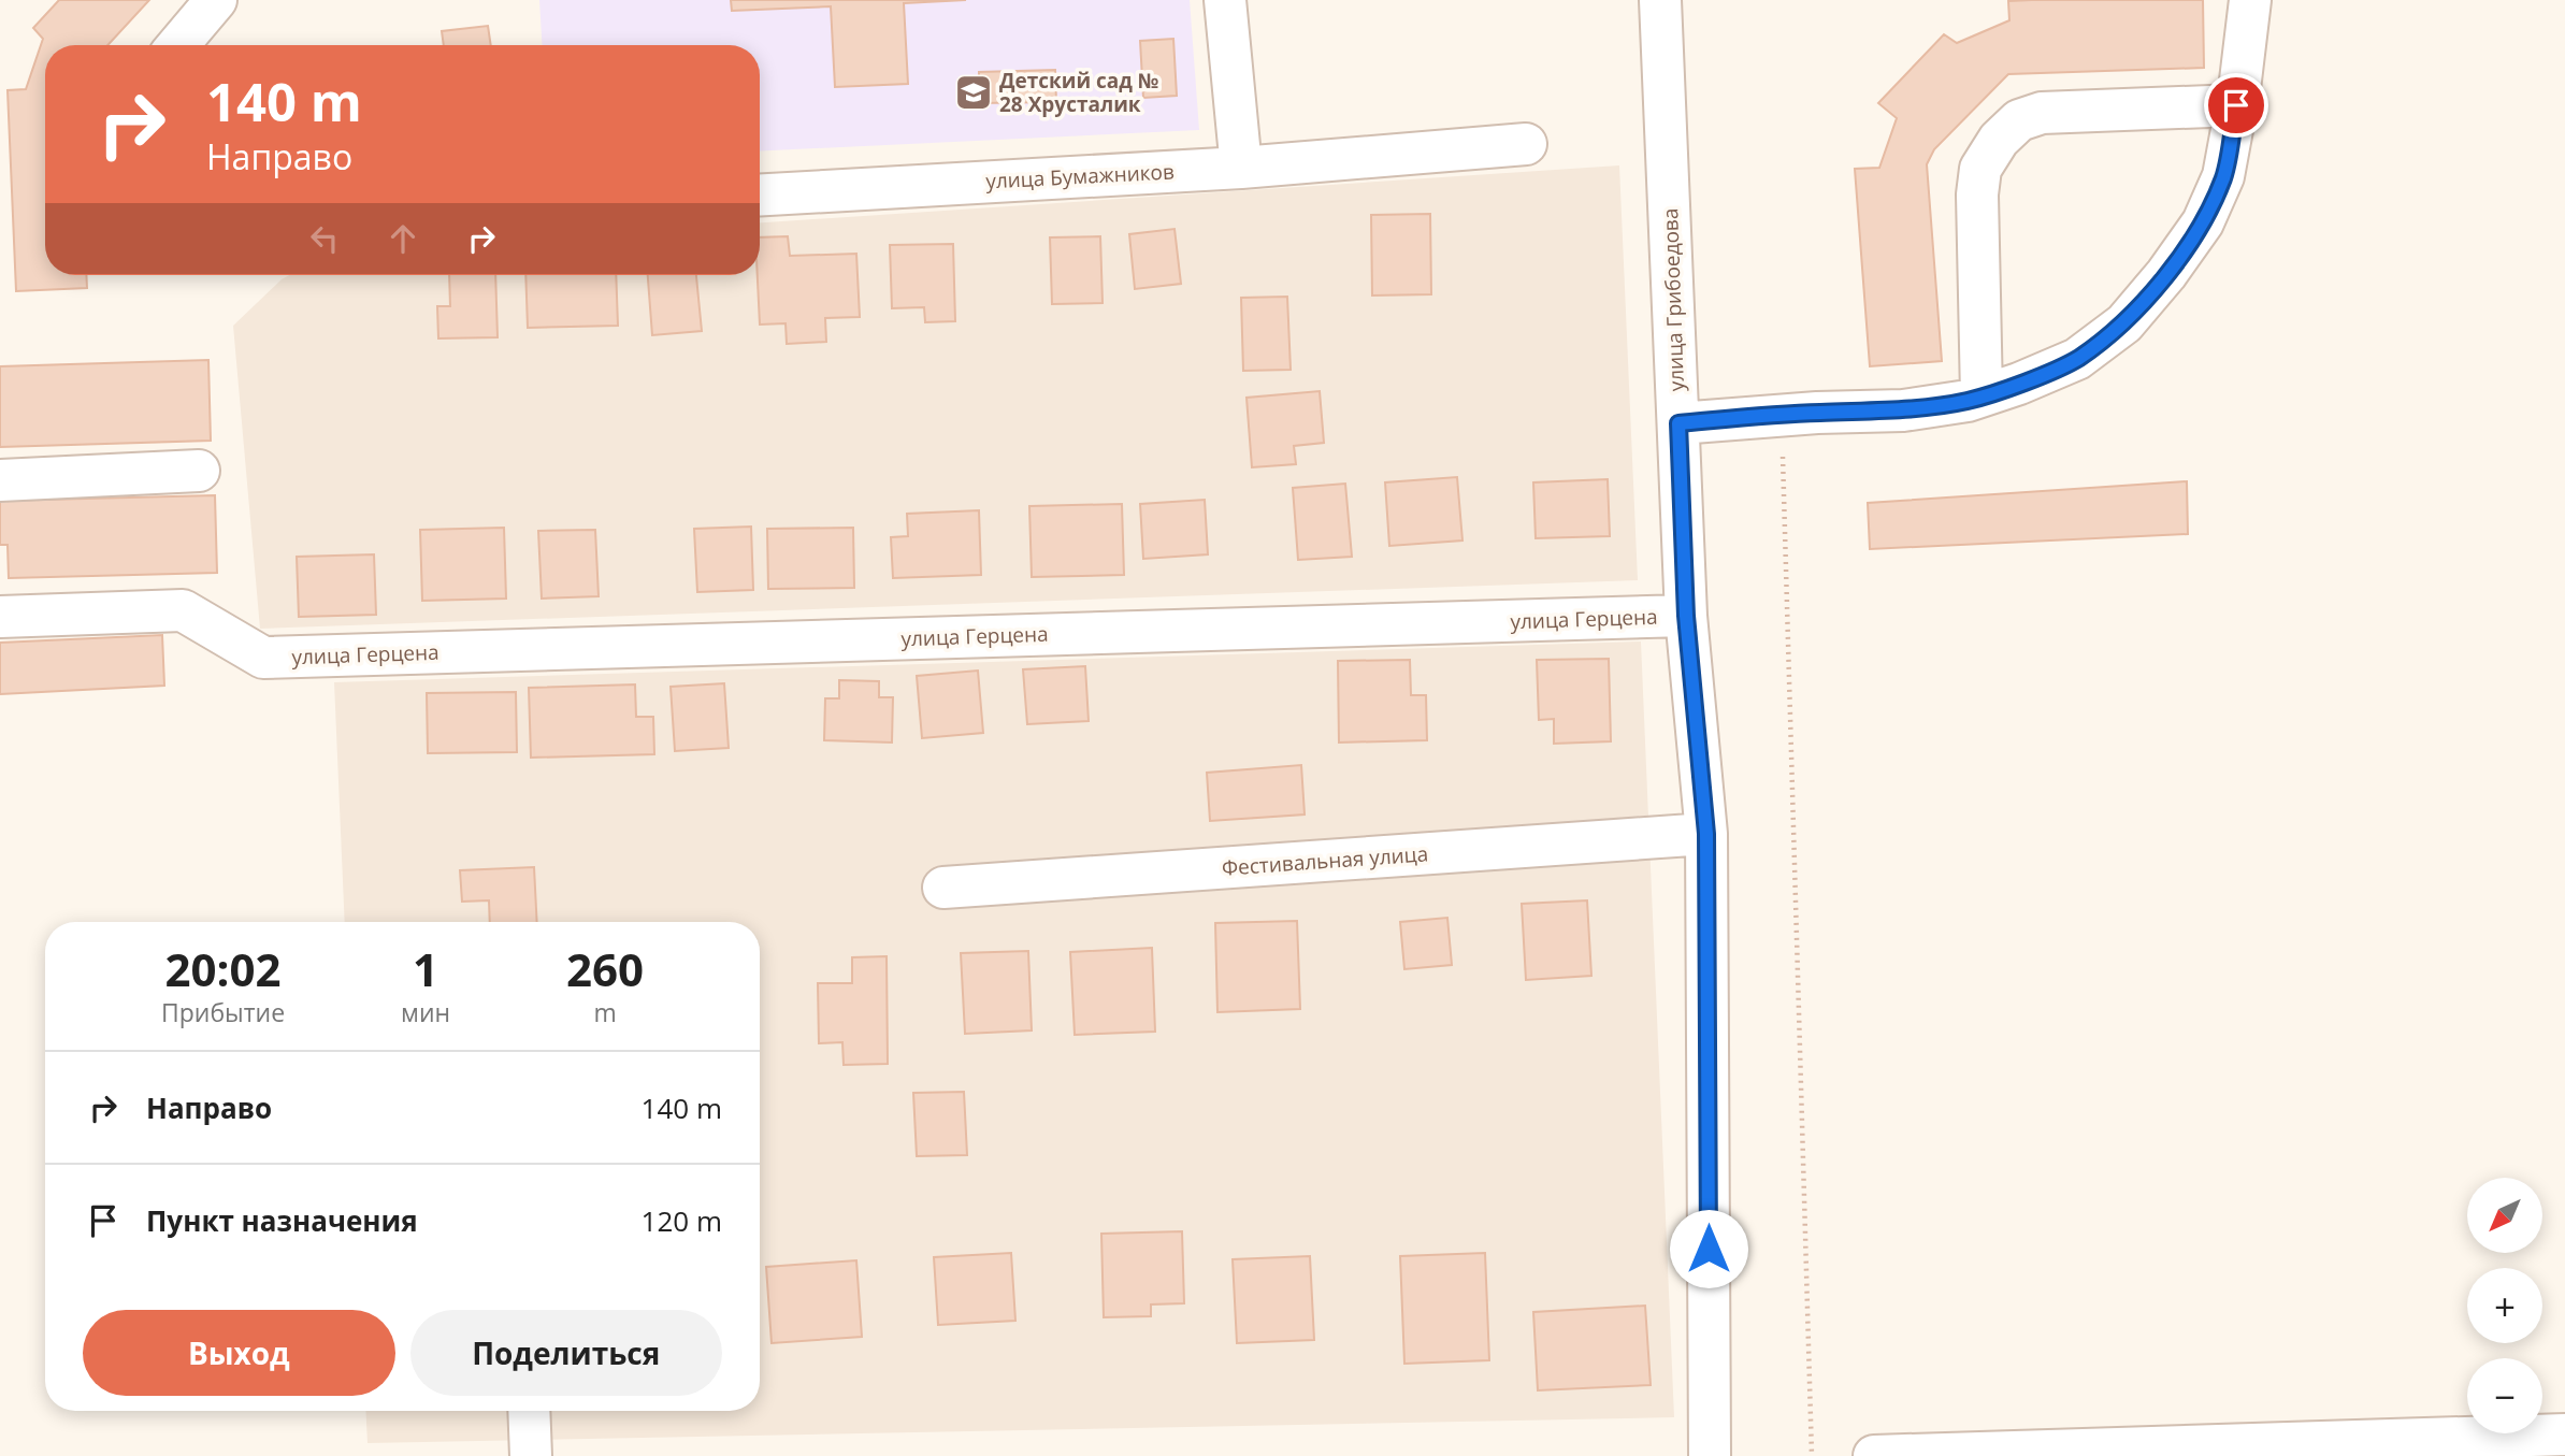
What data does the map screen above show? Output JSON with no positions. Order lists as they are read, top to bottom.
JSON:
{
  "streets": {
    "street": [
      "улица Бумажников",
      "улица Грибоедова",
      "улица Герцена",
      "Фестивальная улица"
    ]
  },
  "crossings": [
    ["улица Грибоедова", "улица Герцена"],
    ["улица Грибоедова", "Фестивальная улица"]
  ],
  "places": {
    "school or university": ["Детский сад № 28 Хрусталик"]
  },
  "north": "bottom left",
  "page": {
    "turn": ["140 m", "Направо"],
    "eta": [
      "20:02",
      "Прибытие",
      "1",
      "мин",
      "260",
      "m"
    ],
    "list": [
      {
        "name": "Направо",
        "value": "140 m"
      },
      {
        "name": "Пункт назначения",
        "value": "120 m"
      }
    ],
    "map_buttons": ["+", "−"],
    "buttons": ["Выход", "Поделиться"]
  }
}
